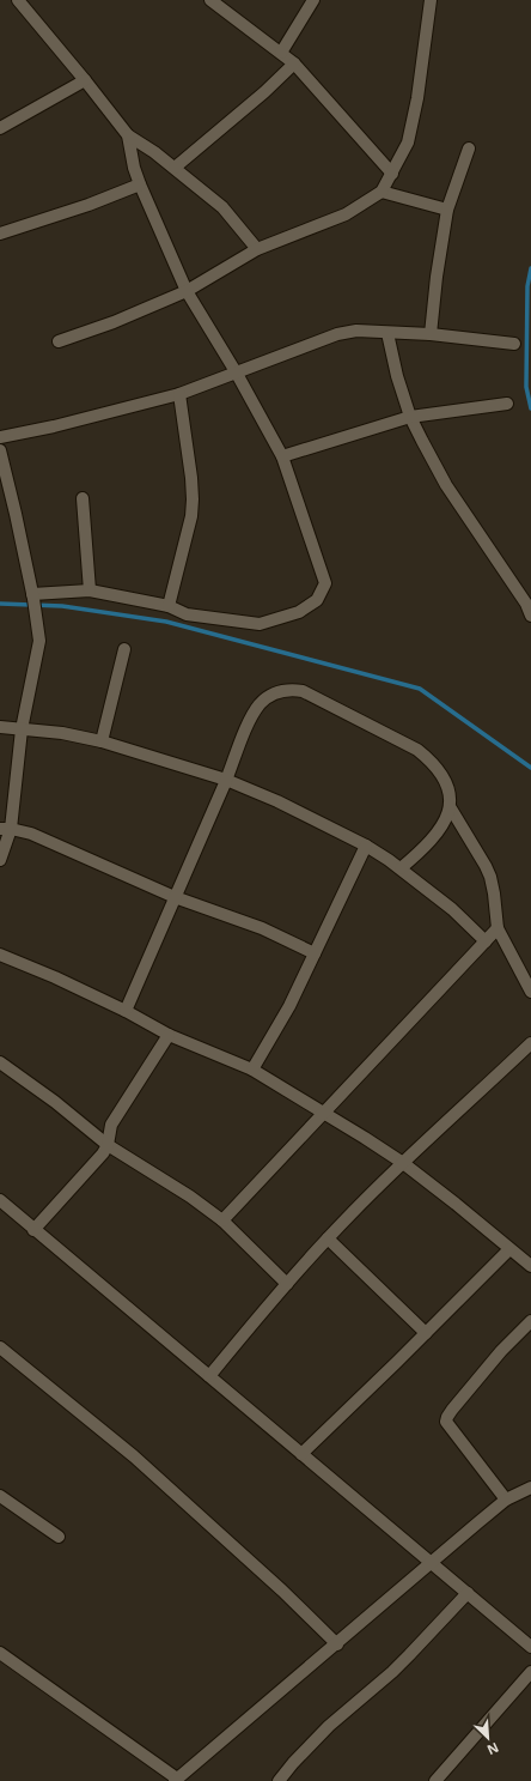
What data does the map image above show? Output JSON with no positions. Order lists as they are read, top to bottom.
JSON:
{
  "north": "bottom right"
}
